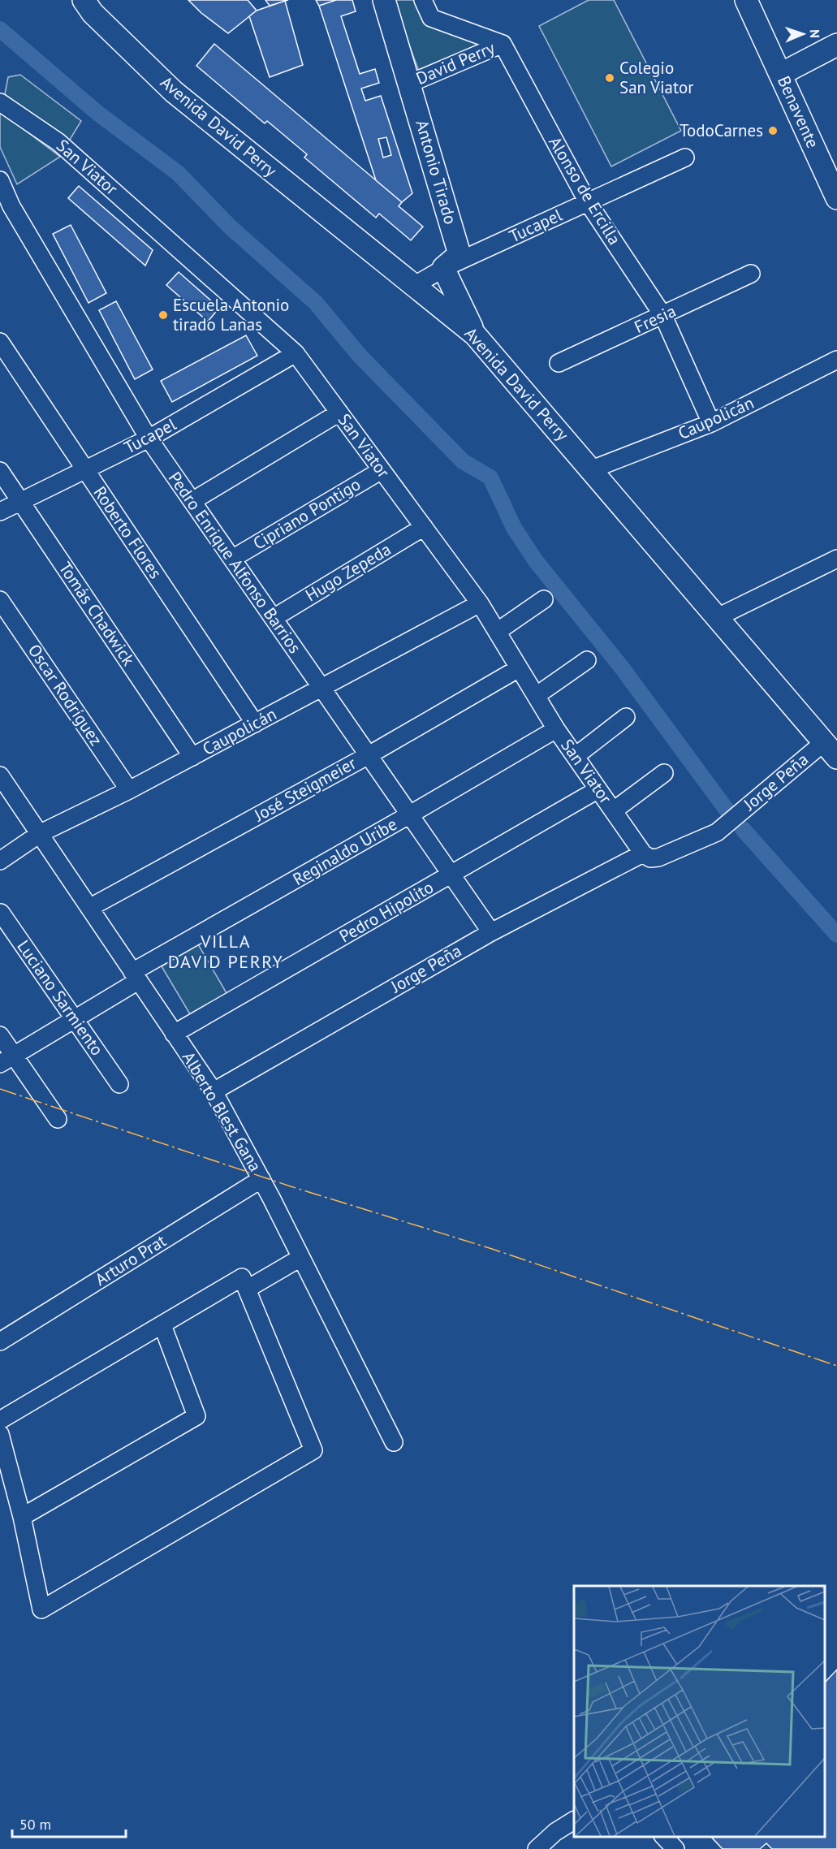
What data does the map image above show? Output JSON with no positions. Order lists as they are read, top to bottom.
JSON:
{
  "streets": {
    "main road": ["Benavente", "Avenida David Perry", "Antonio Tirado"],
    "street": [
      "David Perry",
      "San Viator",
      "Alonso de Ercilla",
      "Tucapel",
      "Fresia",
      "Caupolicán",
      "Cipriano Pontigo",
      "Roberto Flores",
      "Pedro Enrique Alfonso Barrios",
      "Hugo Zepeda",
      "Tomás Chadwick",
      "Oscar Rodríguez",
      "Jorge Peña",
      "José Steigmeier",
      "Reginaldo Uribe",
      "Pedro Hipolito",
      "Luciano Sarmiento",
      "Alberto Blest Gana",
      "Arturo Prat"
    ]
  },
  "crossings": [
    ["David Perry", "Antonio Tirado"],
    ["David Perry", "Alonso de Ercilla"],
    ["Avenida David Perry", "Tucapel"],
    ["Avenida David Perry", "Caupolicán"],
    ["Avenida David Perry", "Jorge Peña"],
    ["San Viator", "Tucapel"],
    ["San Viator", "Caupolicán"],
    ["San Viator", "Cipriano Pontigo"],
    ["San Viator", "Hugo Zepeda"],
    ["San Viator", "Jorge Peña"],
    ["San Viator", "José Steigmeier"],
    ["San Viator", "Reginaldo Uribe"],
    ["San Viator", "Pedro Hipolito"],
    ["Antonio Tirado", "Tucapel"],
    ["Alonso de Ercilla", "Tucapel"],
    ["Alonso de Ercilla", "Fresia"],
    ["Alonso de Ercilla", "Caupolicán"],
    ["Tucapel", "Roberto Flores"],
    ["Tucapel", "Pedro Enrique Alfonso Barrios"],
    ["Tucapel", "Tomás Chadwick"],
    ["Caupolicán", "Roberto Flores"],
    ["Caupolicán", "Pedro Enrique Alfonso Barrios"],
    ["Caupolicán", "Tomás Chadwick"],
    ["Caupolicán", "Oscar Rodríguez"],
    ["Caupolicán", "Alberto Blest Gana"],
    ["Cipriano Pontigo", "Pedro Enrique Alfonso Barrios"],
    ["Pedro Enrique Alfonso Barrios", "Hugo Zepeda"],
    ["Pedro Enrique Alfonso Barrios", "Jorge Peña"],
    ["Pedro Enrique Alfonso Barrios", "José Steigmeier"],
    ["Pedro Enrique Alfonso Barrios", "Reginaldo Uribe"],
    ["Pedro Enrique Alfonso Barrios", "Pedro Hipolito"],
    ["Jorge Peña", "Alberto Blest Gana"],
    ["José Steigmeier", "Alberto Blest Gana"],
    ["Reginaldo Uribe", "Luciano Sarmiento"],
    ["Reginaldo Uribe", "Alberto Blest Gana"],
    ["Pedro Hipolito", "Alberto Blest Gana"],
    ["Alberto Blest Gana", "Arturo Prat"]
  ],
  "districts": ["VILLA DAVID PERRY"],
  "places": ["Colegio San Viator", "TodoCarnes", "Escuela Antonio tirado Lanas"],
  "scale_bar": "50 m",
  "north": "right"
}
